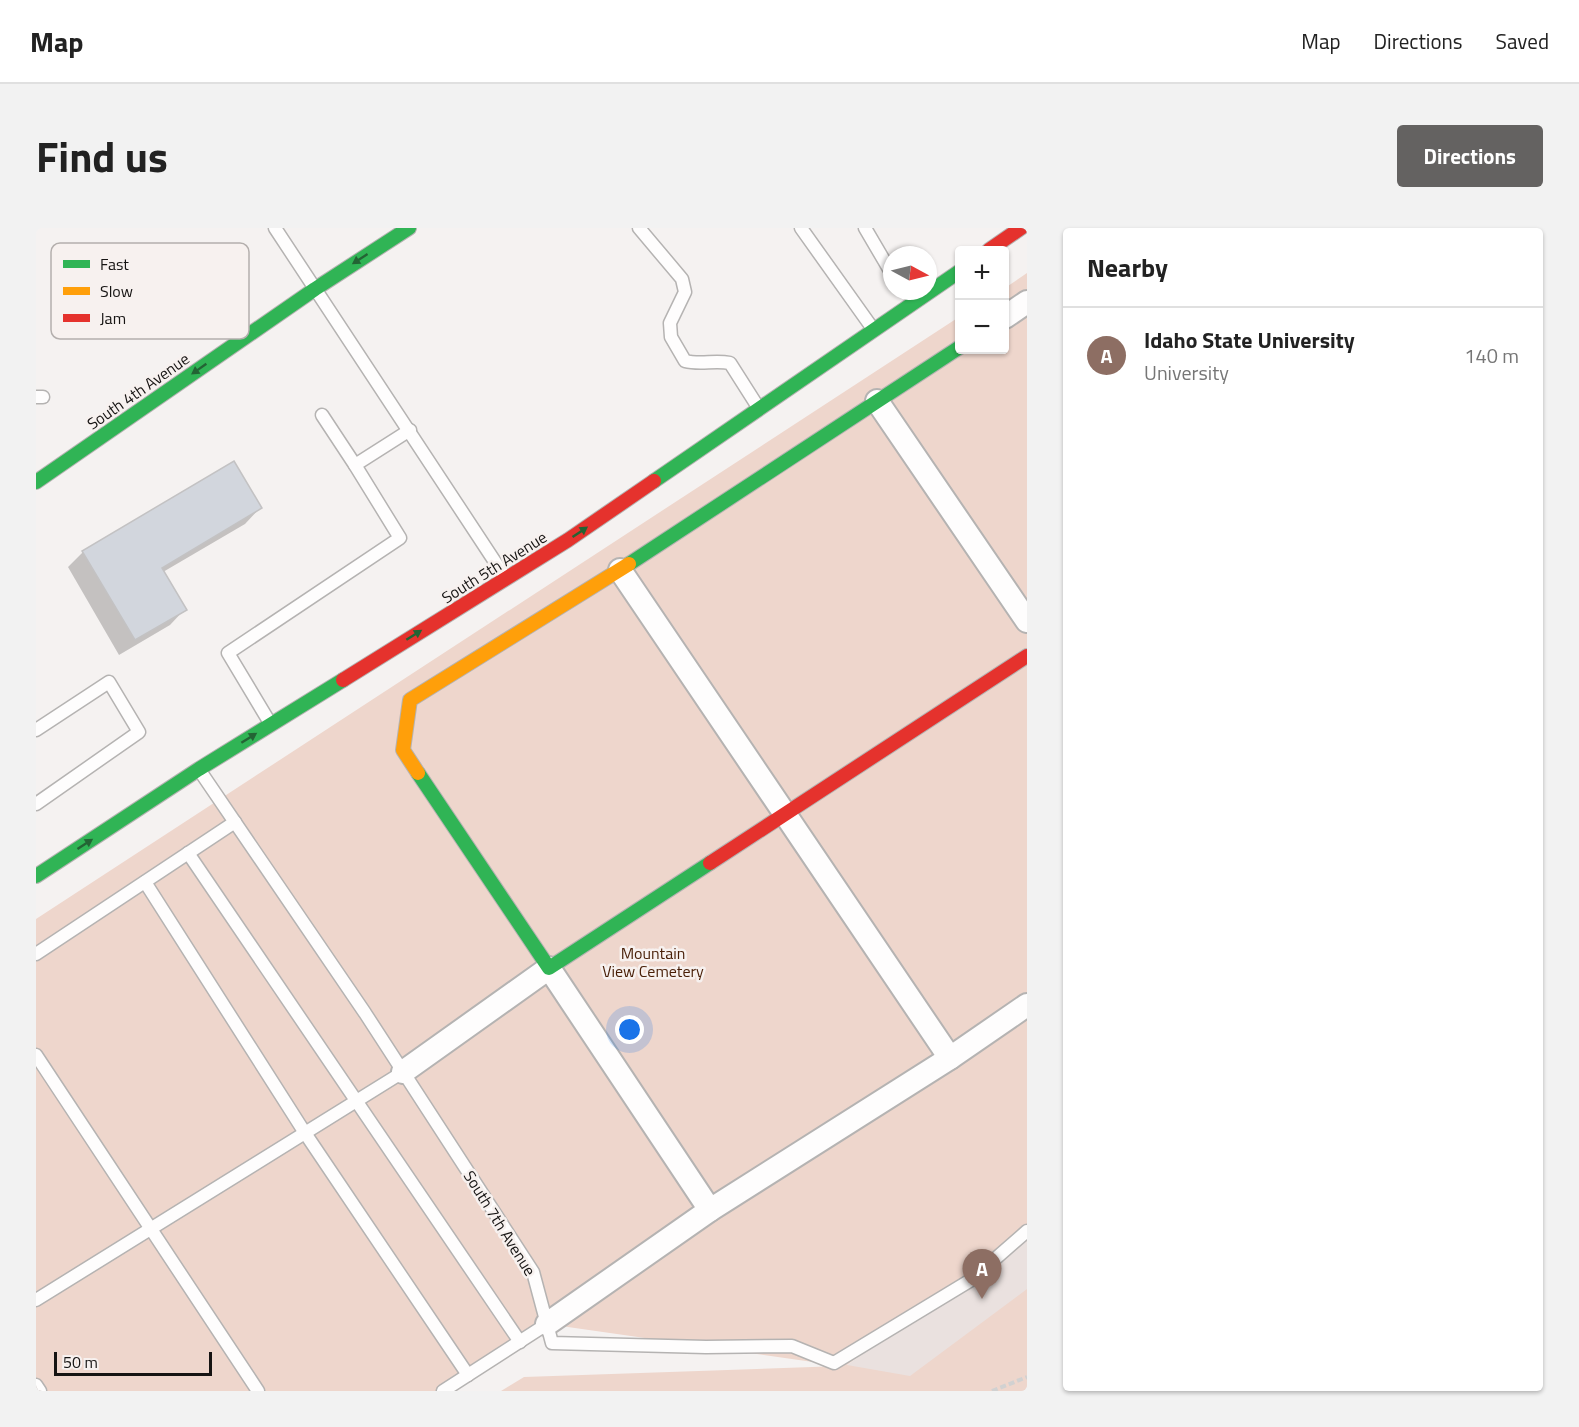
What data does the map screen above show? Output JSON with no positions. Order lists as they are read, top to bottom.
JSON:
{
  "streets": {
    "main road": ["South 4th Avenue", "South 5th Avenue"],
    "lane": ["South 7th Avenue"]
  },
  "crossings": [
    ["South 5th Avenue", "South 7th Avenue"]
  ],
  "one_way": ["South 4th Avenue", "South 5th Avenue"],
  "parks": ["Mountain View Cemetery"],
  "legend": ["Fast", "Slow", "Jam"],
  "scale_bar": "50 m",
  "north": "right",
  "page": {
    "header": "Map",
    "nav": ["Map", "Directions", "Saved"],
    "title": "Find us",
    "buttons": "Directions",
    "heading": "Nearby",
    "map_buttons": ["+", "−"],
    "list": [
      {
        "mark": "A",
        "name": "Idaho State University",
        "note": "University",
        "value": "140 m"
      }
    ],
    "pins": "A",
    "scale": "50 m"
  }
}
